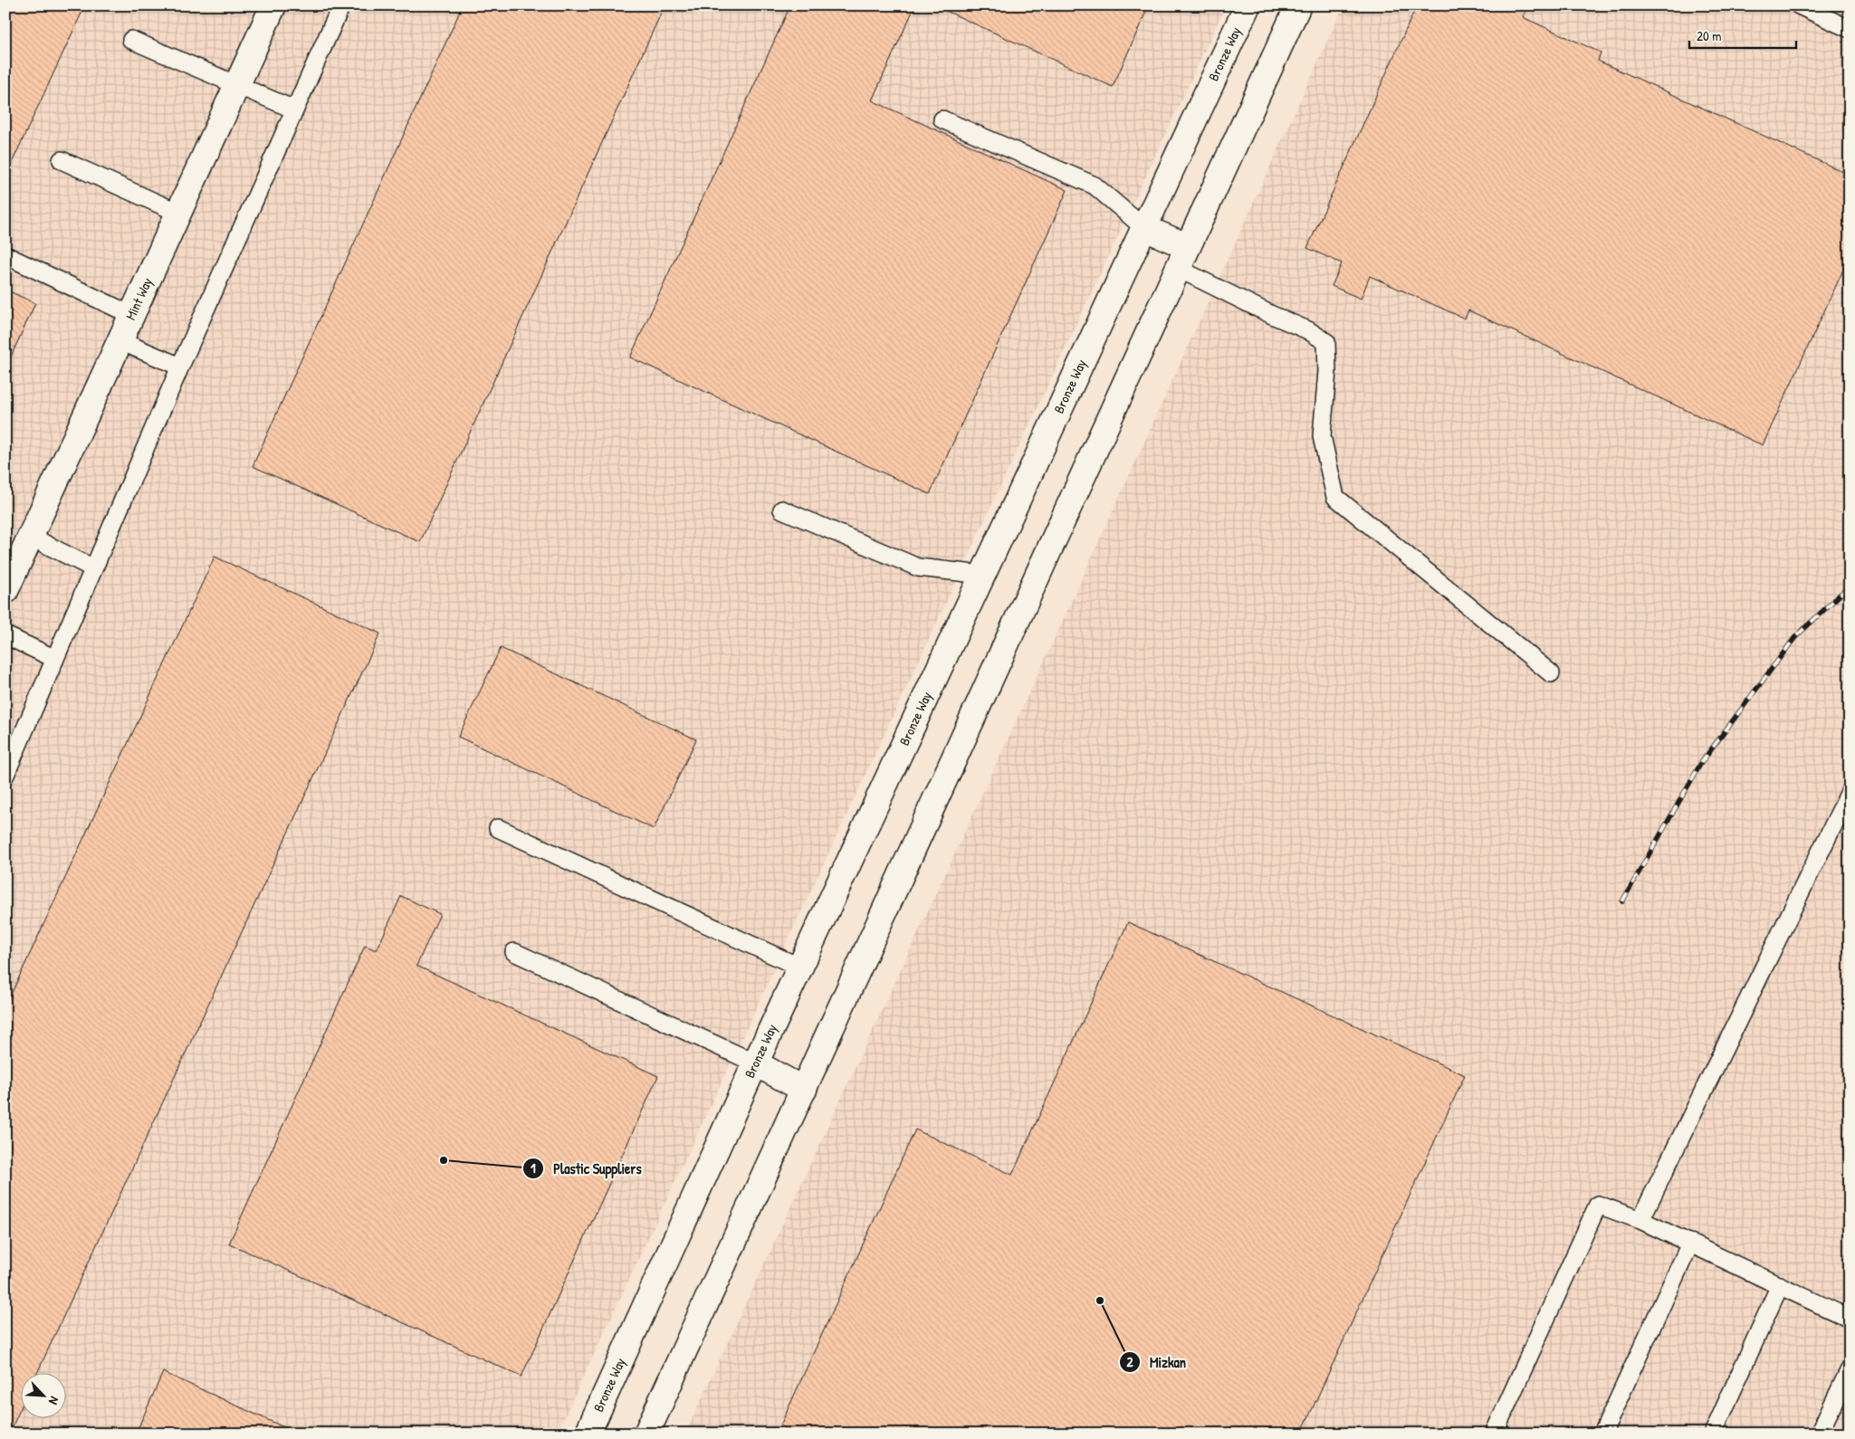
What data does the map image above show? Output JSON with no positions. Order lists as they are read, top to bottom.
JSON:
{
  "streets": {
    "street": ["Bronze Way", "Mint Way"]
  },
  "places": ["Plastic Suppliers", "Mizkan"],
  "scale_bar": "20 m",
  "north": "bottom right"
}
